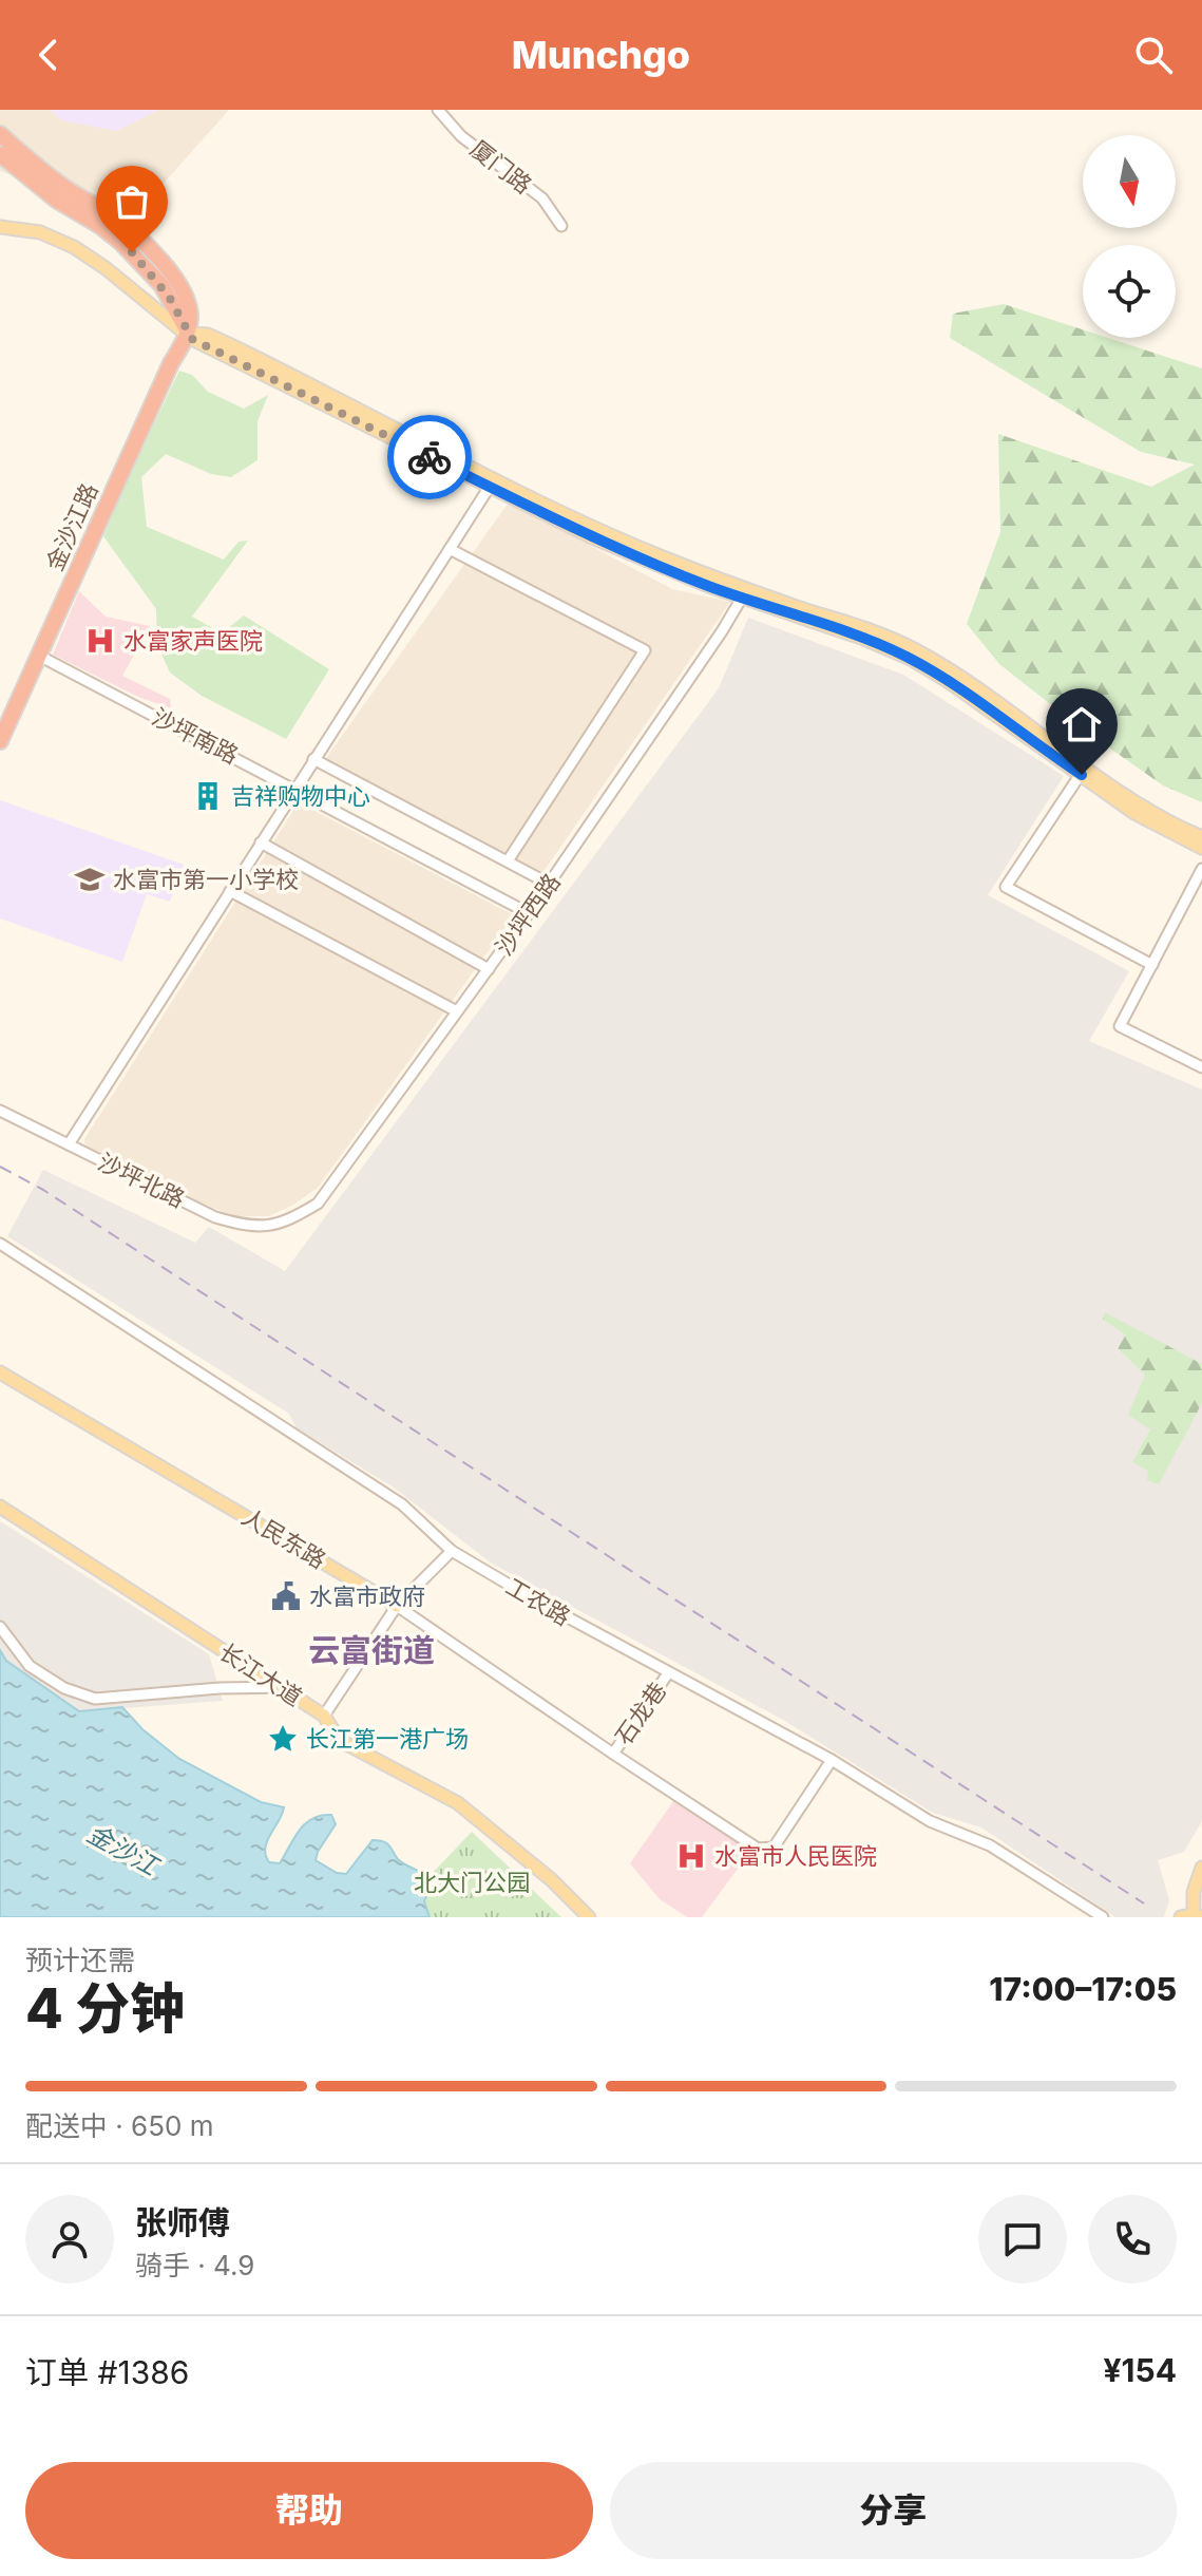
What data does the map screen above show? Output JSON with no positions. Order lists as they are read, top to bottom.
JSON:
{
  "streets": {
    "highway": ["金沙江路"],
    "main road": ["人民东路", "长江大道"],
    "street": [
      "厦门路",
      "沙坪南路",
      "沙坪西路",
      "沙坪北路",
      "工农路",
      "石龙巷"
    ]
  },
  "crossings": [
    ["金沙江路", "沙坪南路"],
    ["沙坪南路", "沙坪西路"],
    ["沙坪西路", "沙坪北路"],
    ["人民东路", "工农路"],
    ["人民东路", "石龙巷"],
    ["工农路", "石龙巷"]
  ],
  "districts": ["云富街道"],
  "water": ["金沙江"],
  "parks": ["北大门公园"],
  "places": {
    "hospital": ["水富家声医院", "水富市人民医院"],
    "building": ["吉祥购物中心"],
    "school or university": ["水富市第一小学校"],
    "public building": ["水富市政府"],
    "place": ["长江第一港广场"]
  },
  "north": "bottom",
  "page": {
    "header": "Munchgo",
    "heading": ["4 分钟", "预计还需", "17:00–17:05"],
    "panel": [
      "张师傅",
      "骑手 · 4.9",
      "订单 #1386",
      "¥154"
    ],
    "bar": "配送中 · 650 m",
    "buttons": ["帮助", "分享"]
  }
}
